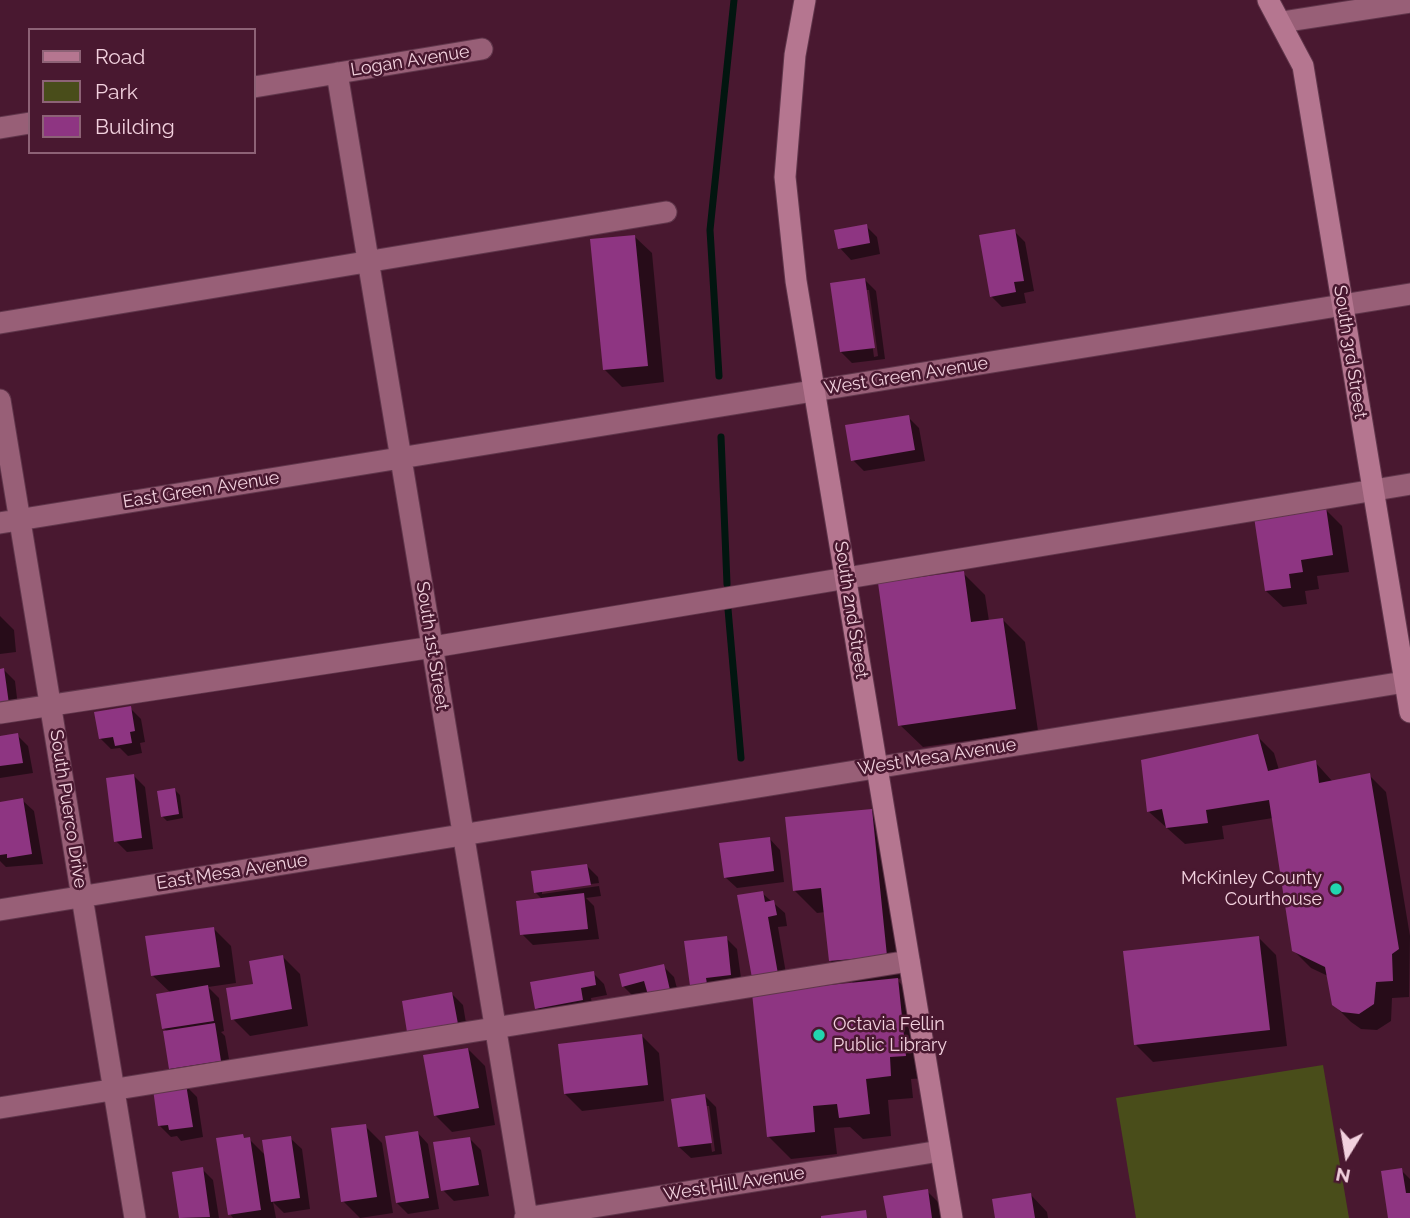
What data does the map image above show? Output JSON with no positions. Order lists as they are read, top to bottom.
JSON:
{
  "streets": {
    "main road": ["South 3rd Street", "South 2nd Street"],
    "street": [
      "Logan Avenue",
      "West Green Avenue",
      "East Green Avenue",
      "South 1st Street",
      "West Mesa Avenue",
      "South Puerco Drive",
      "East Mesa Avenue",
      "West Hill Avenue"
    ]
  },
  "crossings": [
    ["Logan Avenue", "South 1st Street"],
    ["South 3rd Street", "West Green Avenue"],
    ["South 3rd Street", "West Mesa Avenue"],
    ["West Green Avenue", "East Green Avenue"],
    ["West Green Avenue", "South 2nd Street"],
    ["West Green Avenue", "South 1st Street"],
    ["East Green Avenue", "South 1st Street"],
    ["East Green Avenue", "South Puerco Drive"],
    ["South 2nd Street", "West Mesa Avenue"],
    ["South 2nd Street", "West Hill Avenue"],
    ["South 1st Street", "West Mesa Avenue"],
    ["South 1st Street", "East Mesa Avenue"],
    ["South 1st Street", "West Hill Avenue"],
    ["West Mesa Avenue", "East Mesa Avenue"],
    ["South Puerco Drive", "East Mesa Avenue"]
  ],
  "places": ["McKinley County Courthouse", "Octavia Fellin Public Library"],
  "legend": ["Road", "Park", "Building"],
  "north": "bottom"
}
